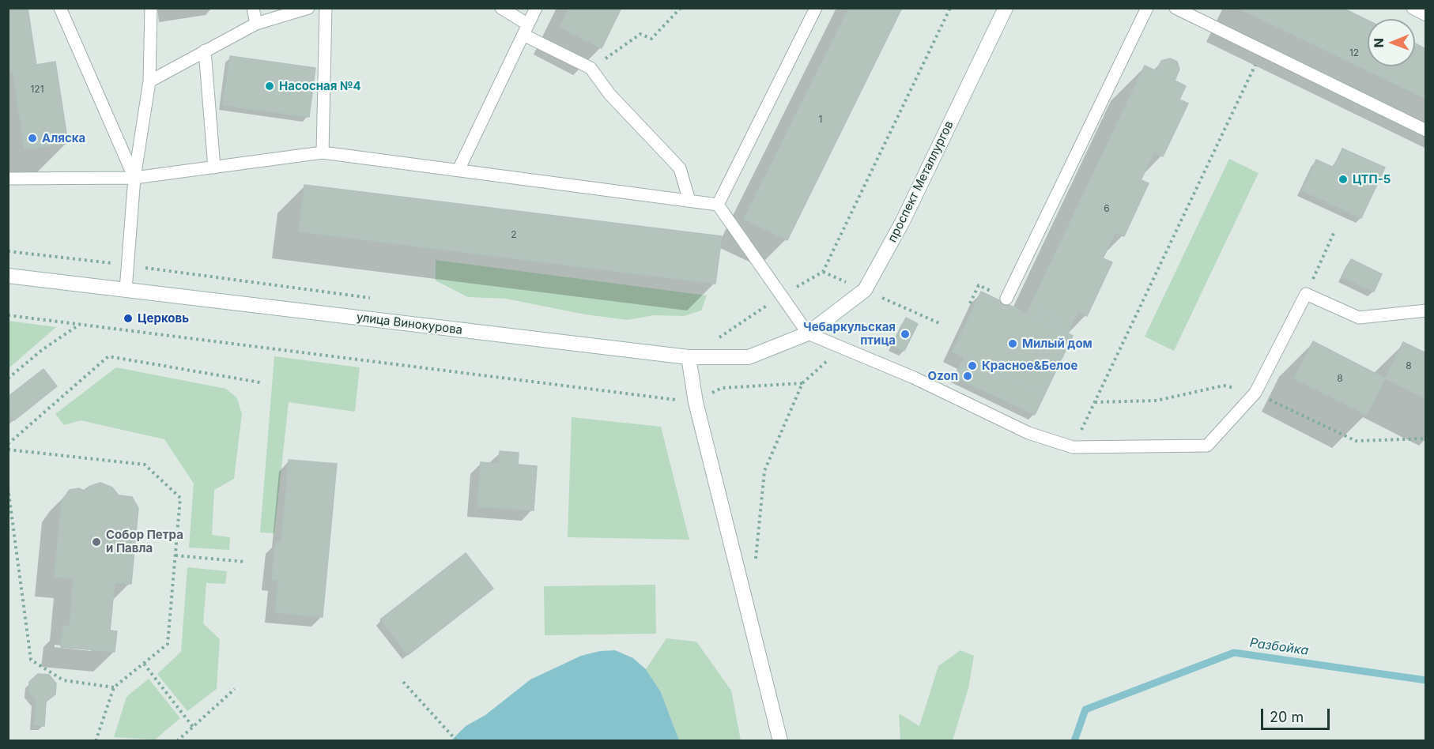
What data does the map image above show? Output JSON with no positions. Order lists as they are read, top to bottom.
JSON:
{
  "streets": {
    "street": ["проспект Металлургов", "улица Винокурова"]
  },
  "crossings": [
    ["проспект Металлургов", "улица Винокурова"]
  ],
  "water": ["Разбойка"],
  "places": [
    "Насосная №4",
    "Аляска",
    "ЦТП-5",
    "Церковь",
    "Чебаркульская птица",
    "Милый дом",
    "Красное&Белое",
    "Ozon",
    "Собор Петра и Павла"
  ],
  "house_numbers": [
    "12",
    "121",
    "1",
    "6",
    "2",
    "8",
    "8"
  ],
  "scale_bar": "20 m",
  "north": "left"
}
